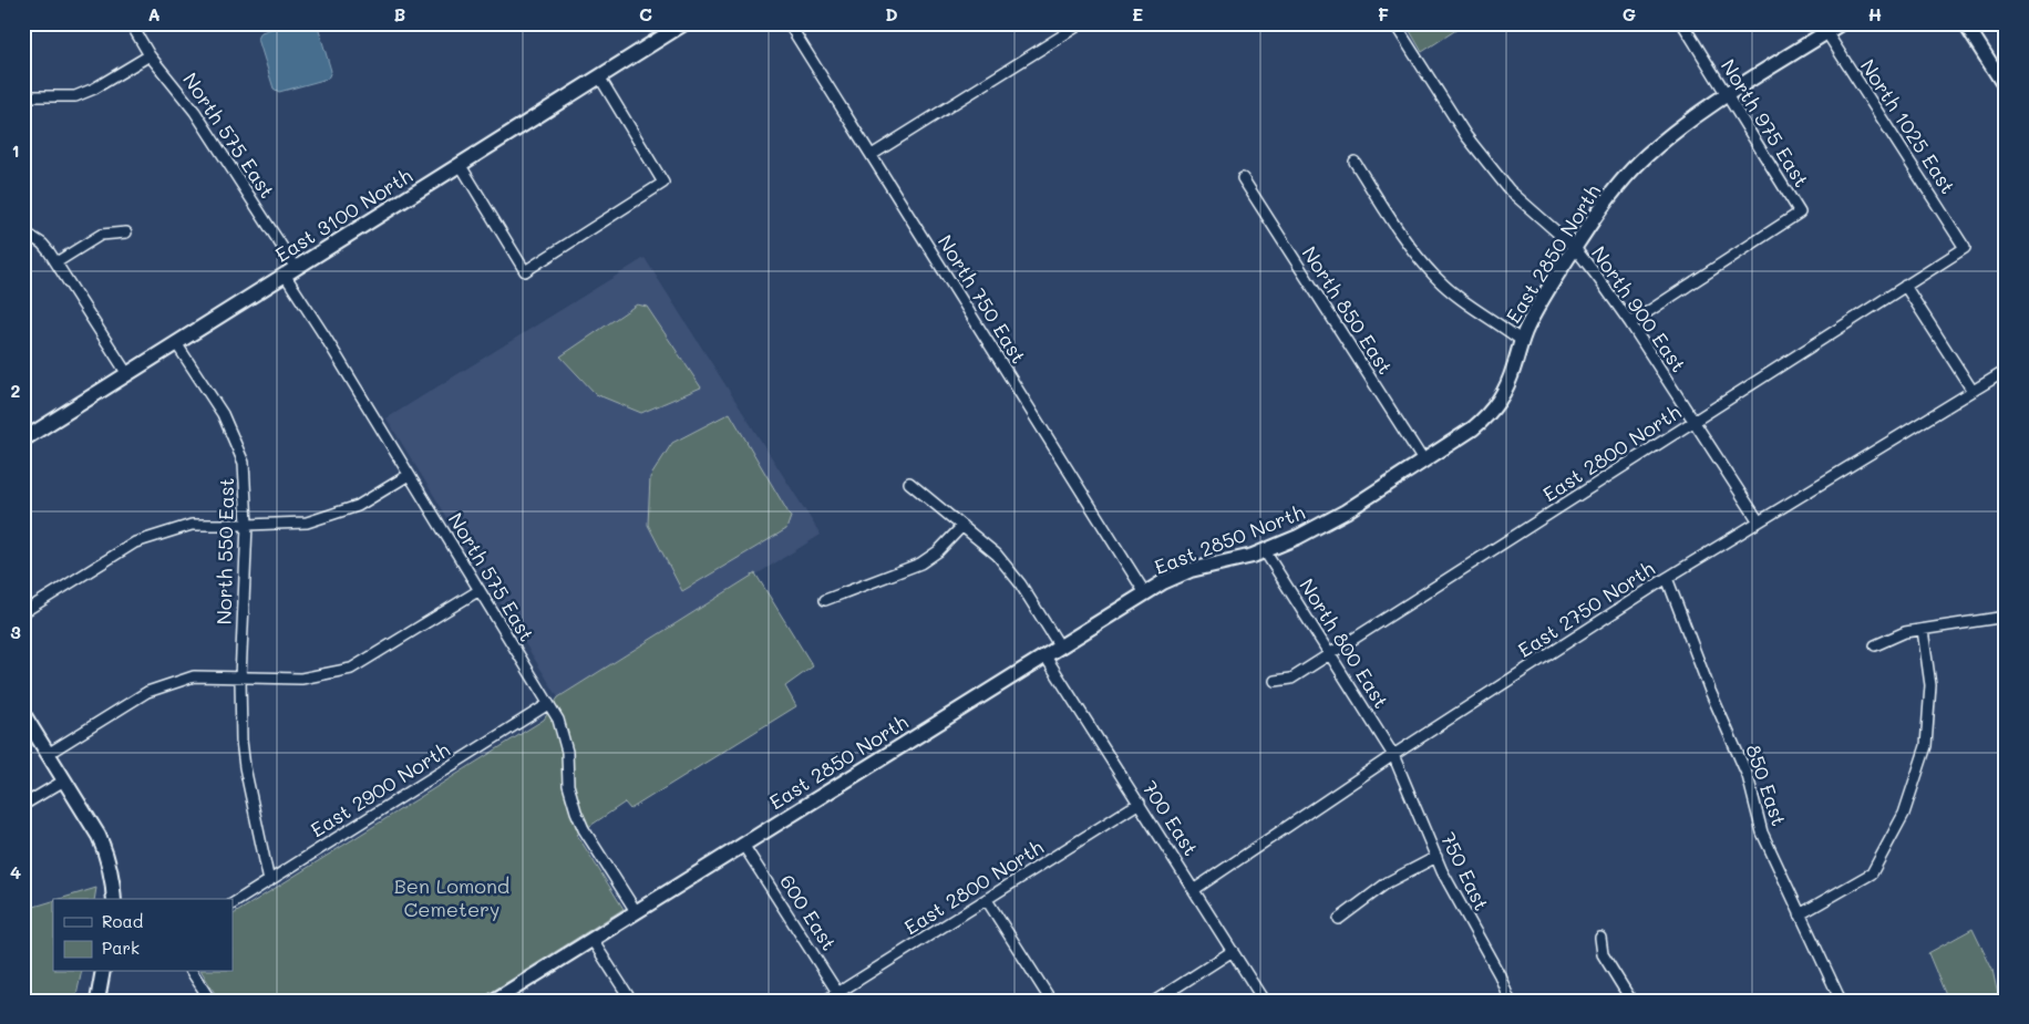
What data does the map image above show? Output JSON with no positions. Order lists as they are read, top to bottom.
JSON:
{
  "streets": {
    "street": [
      "North 975 East",
      "North 1025 East",
      "North 575 East",
      "East 3100 North",
      "East 2850 North",
      "North 750 East",
      "North 900 East",
      "North 850 East",
      "East 2800 North",
      "North 550 East",
      "East 2750 North",
      "North 800 East",
      "850 East",
      "East 2900 North",
      "700 East",
      "750 East",
      "600 East"
    ]
  },
  "crossings": [
    ["North 975 East", "East 2850 North"],
    ["North 975 East", "North 900 East"],
    ["North 1025 East", "East 2850 North"],
    ["North 1025 East", "East 2800 North"],
    ["North 575 East", "East 3100 North"],
    ["North 575 East", "East 2850 North"],
    ["North 575 East", "East 2900 North"],
    ["East 3100 North", "North 550 East"],
    ["East 2850 North", "North 750 East"],
    ["East 2850 North", "North 900 East"],
    ["East 2850 North", "North 850 East"],
    ["East 2850 North", "North 800 East"],
    ["East 2850 North", "700 East"],
    ["East 2850 North", "600 East"],
    ["North 900 East", "East 2800 North"],
    ["North 900 East", "East 2750 North"],
    ["East 2800 North", "North 800 East"],
    ["East 2800 North", "700 East"],
    ["East 2800 North", "600 East"],
    ["North 550 East", "East 2900 North"],
    ["East 2750 North", "North 800 East"],
    ["East 2750 North", "850 East"],
    ["East 2750 North", "700 East"],
    ["East 2750 North", "750 East"],
    ["North 800 East", "750 East"]
  ],
  "parks": ["Ben Lomond Cemetery"],
  "legend": ["Road", "Park"],
  "grid": {
    "columns": [
      "A",
      "B",
      "C",
      "D",
      "E",
      "F",
      "G",
      "H"
    ],
    "rows": [
      "1",
      "2",
      "3",
      "4"
    ]
  }
}
